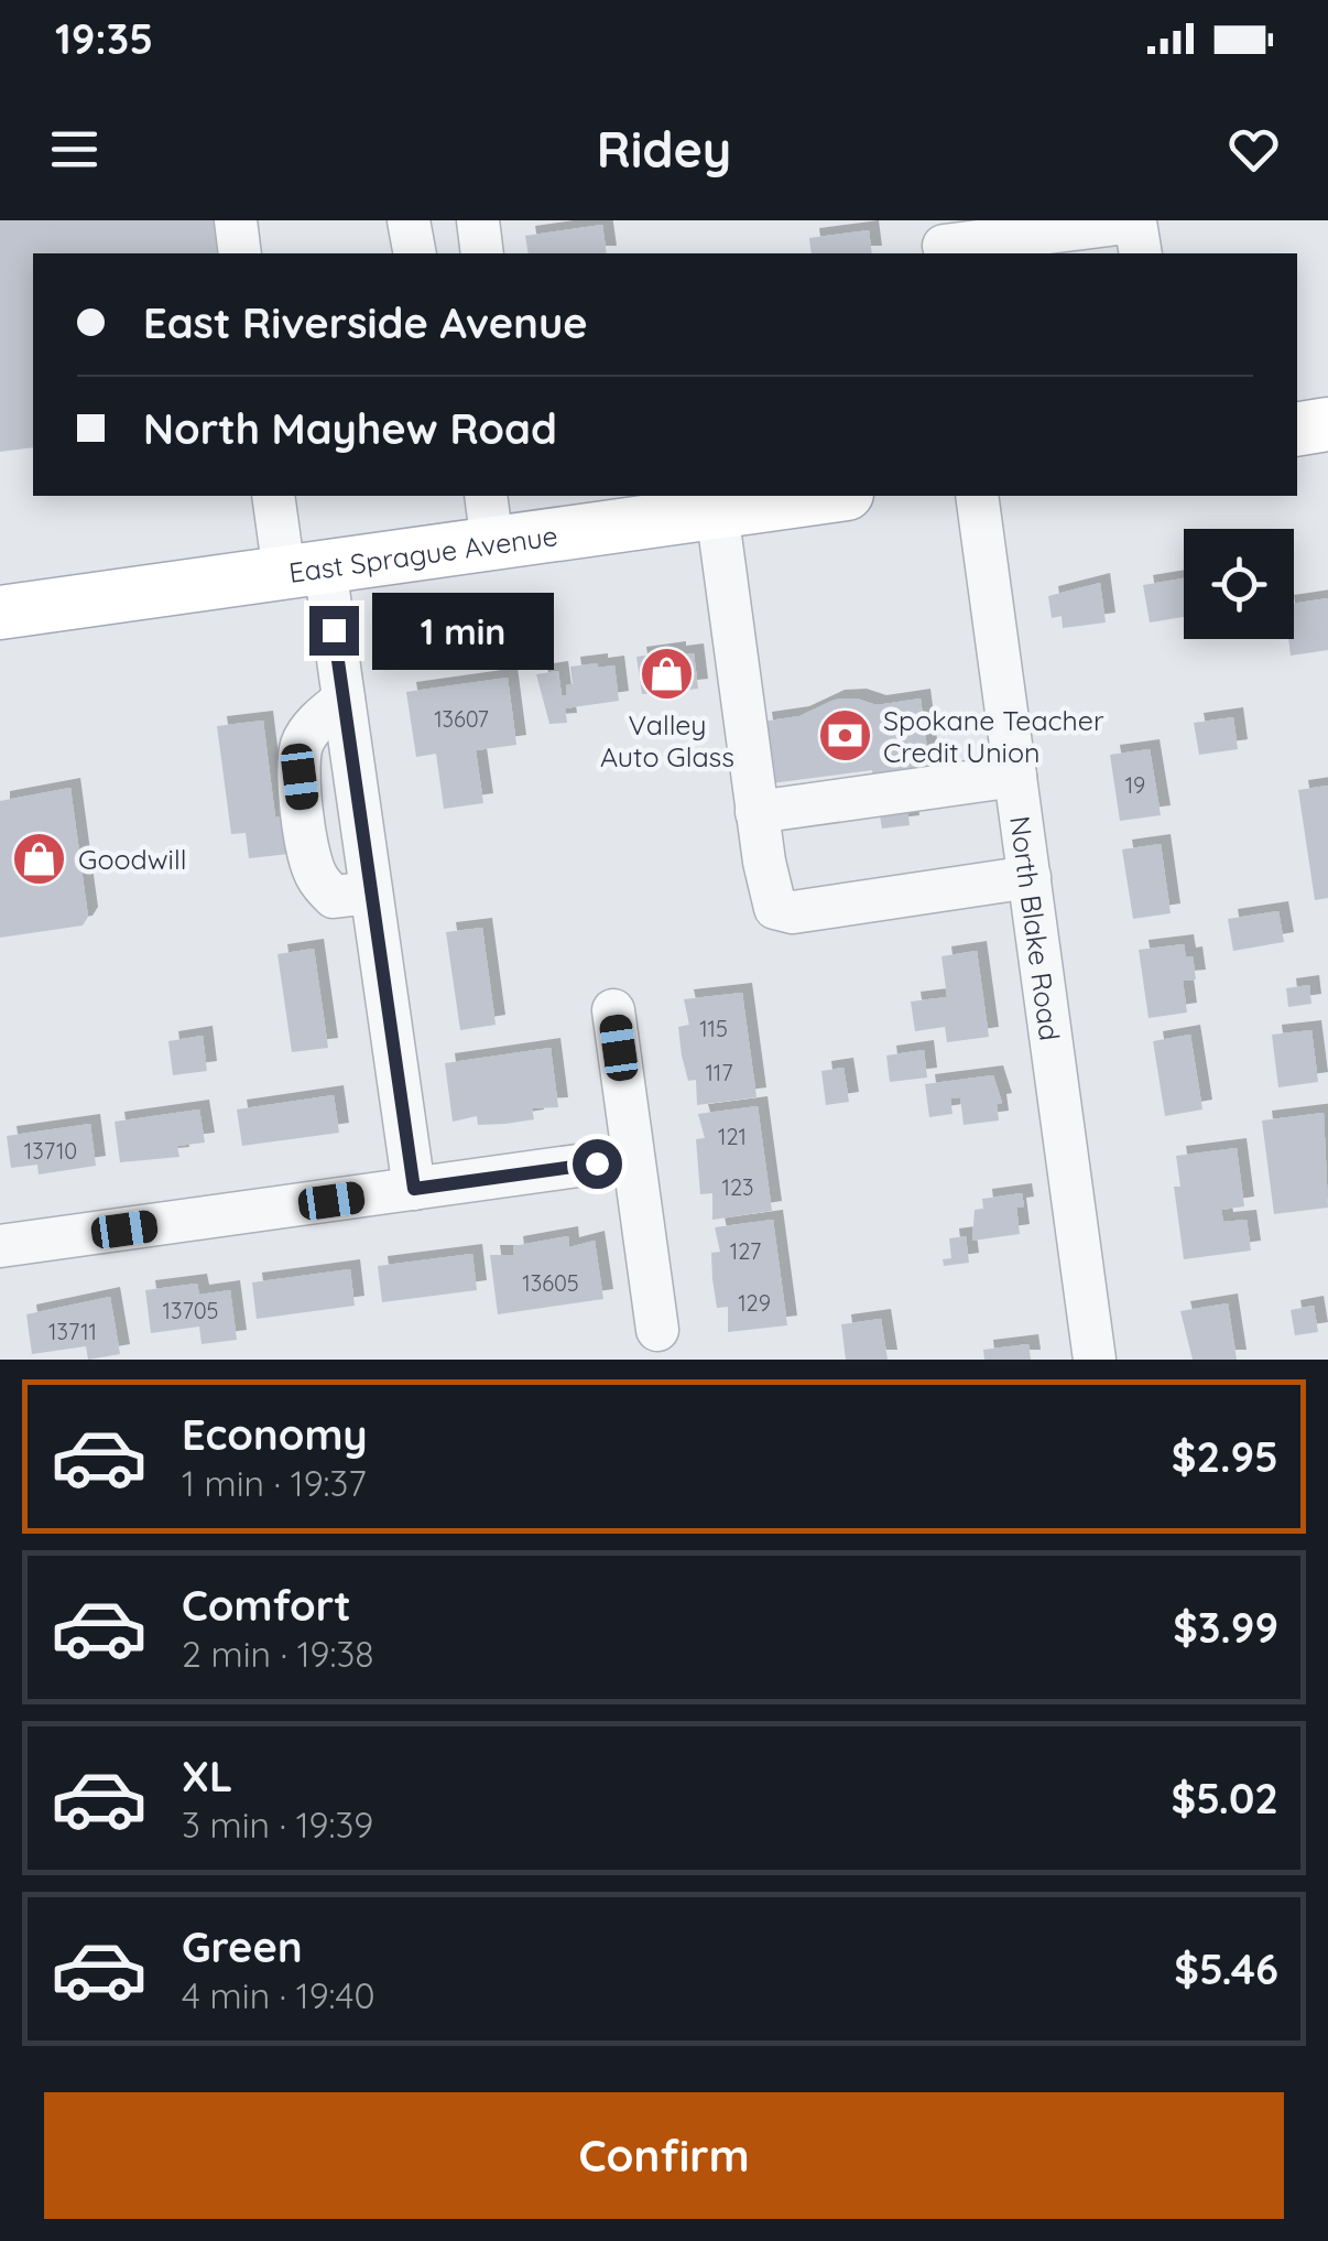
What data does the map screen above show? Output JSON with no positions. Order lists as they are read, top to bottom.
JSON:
{
  "streets": {
    "main road": ["East Sprague Avenue"],
    "street": ["North Blake Road"]
  },
  "places": {
    "shop": ["Valley Auto Glass", "Goodwill"],
    "bank": ["Spokane Teacher Credit Union"]
  },
  "house_numbers": [
    "13607",
    "19",
    "115",
    "117",
    "121",
    "13710",
    "123",
    "127",
    "13605",
    "129",
    "13705",
    "13711"
  ],
  "page": {
    "status": "19:35",
    "header": "Ridey",
    "banner": ["East Riverside Avenue", "North Mayhew Road"],
    "bubble": "1 min",
    "list": [
      {
        "name": "Economy",
        "note": "1 min · 19:37",
        "value": "$2.95"
      },
      {
        "name": "Comfort",
        "note": "2 min · 19:38",
        "value": "$3.99"
      },
      {
        "name": "XL",
        "note": "3 min · 19:39",
        "value": "$5.02"
      },
      {
        "name": "Green",
        "note": "4 min · 19:40",
        "value": "$5.46"
      }
    ],
    "buttons": "Confirm"
  }
}
